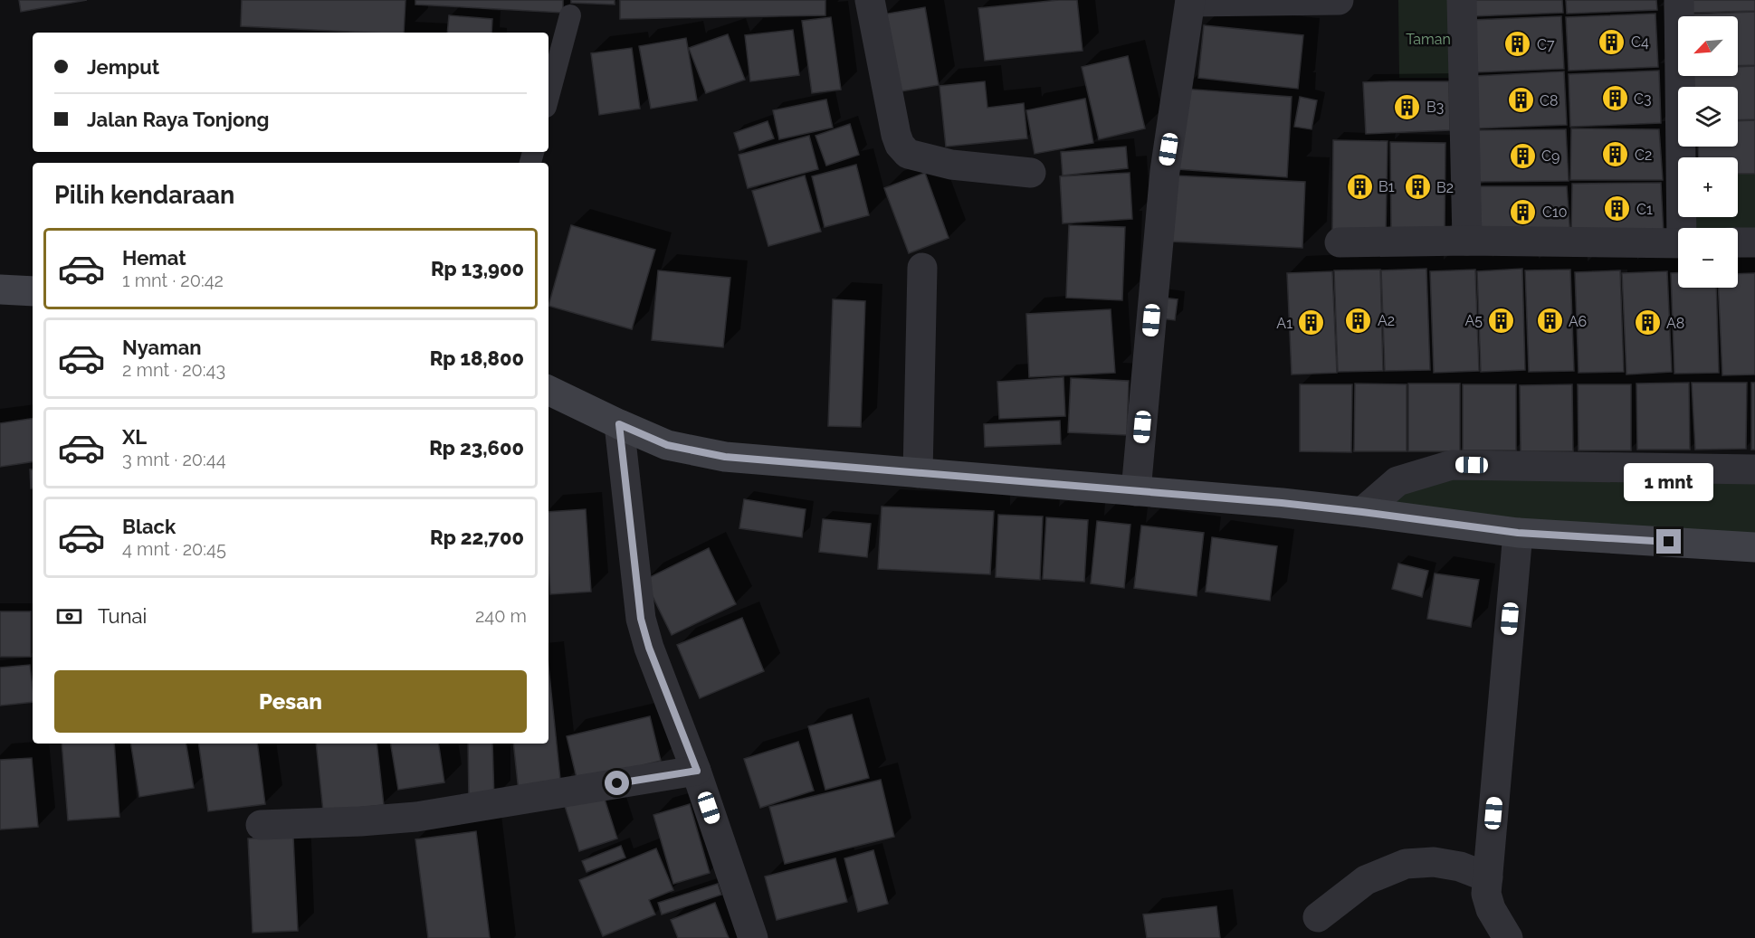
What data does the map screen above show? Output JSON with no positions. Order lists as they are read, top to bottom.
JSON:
{
  "parks": ["Taman"],
  "places": {
    "building": [
      "C4",
      "C7",
      "C3",
      "C8",
      "B3",
      "C2",
      "C9",
      "B1",
      "B2",
      "C1",
      "C10",
      "A2",
      "A5",
      "A6",
      "A1",
      "A8"
    ]
  },
  "north": "bottom left",
  "page": {
    "map_buttons": ["+", "−"],
    "banner": ["Jemput", "Jalan Raya Tonjong"],
    "heading": "Pilih kendaraan",
    "list": [
      {
        "name": "Hemat",
        "note": "1 mnt · 20:42",
        "value": "Rp 13,900"
      },
      {
        "name": "Nyaman",
        "note": "2 mnt · 20:43",
        "value": "Rp 18,800"
      },
      {
        "name": "XL",
        "note": "3 mnt · 20:44",
        "value": "Rp 23,600"
      },
      {
        "name": "Black",
        "note": "4 mnt · 20:45",
        "value": "Rp 22,700"
      }
    ],
    "bubble": "1 mnt",
    "pay": ["Tunai", "240 m"],
    "buttons": "Pesan"
  }
}
